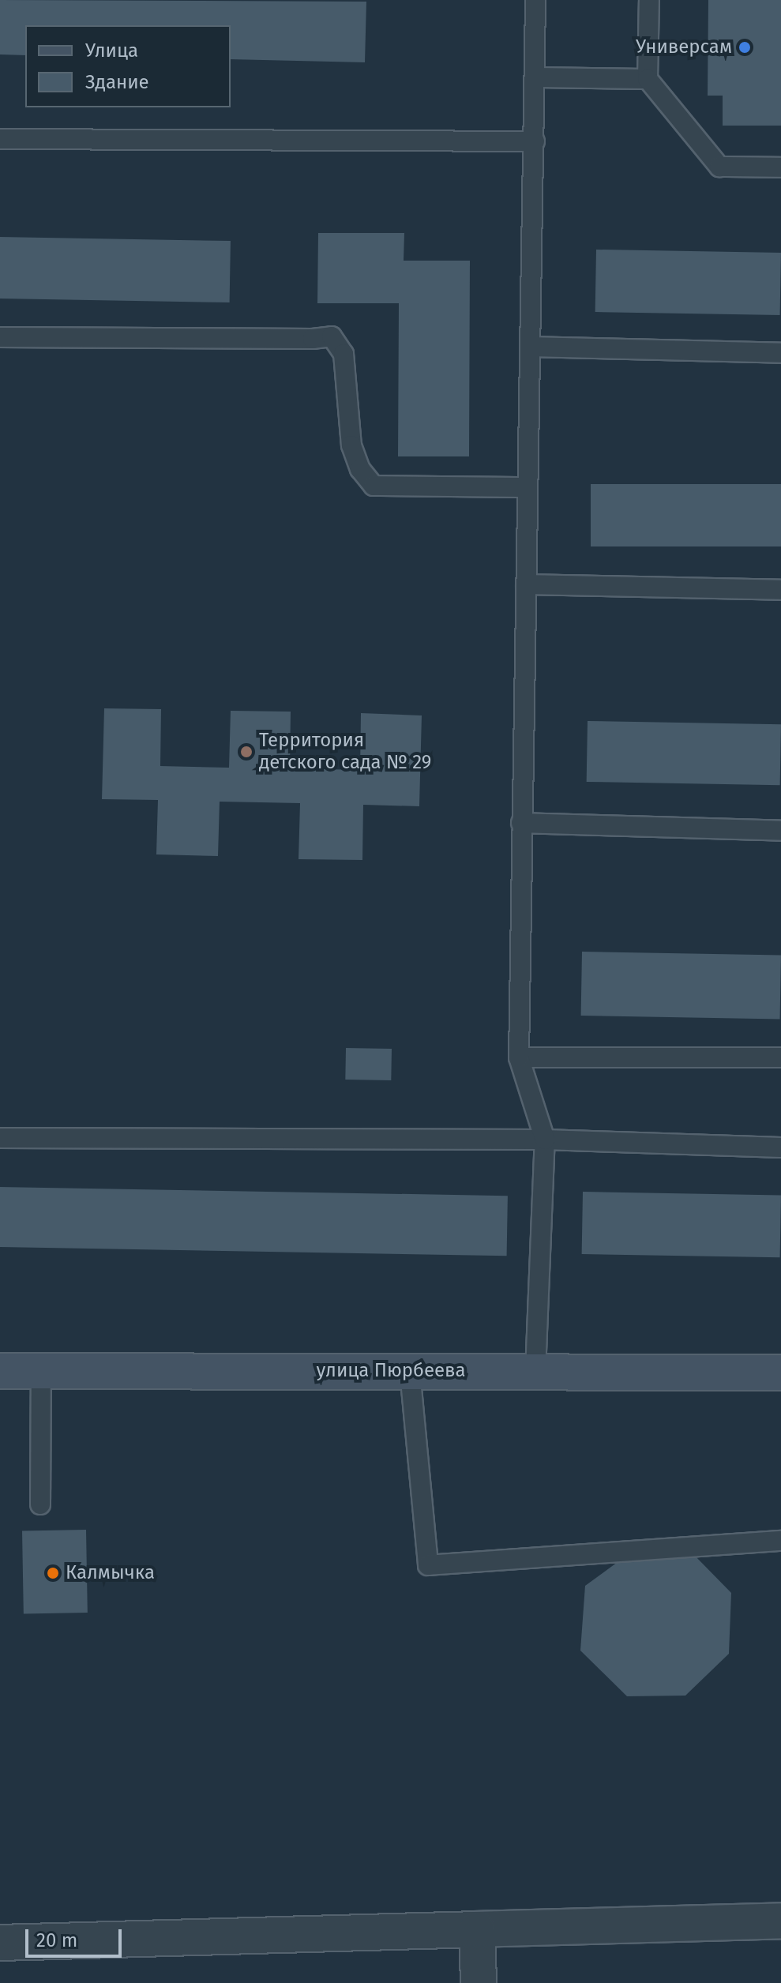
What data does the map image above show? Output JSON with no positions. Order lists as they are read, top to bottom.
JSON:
{
  "streets": {
    "main road": ["улица Пюрбеева"]
  },
  "places": ["Универсам", "Территория детского сада № 29", "Калмычка"],
  "legend": ["Улица", "Здание"],
  "scale_bar": "20 m"
}
